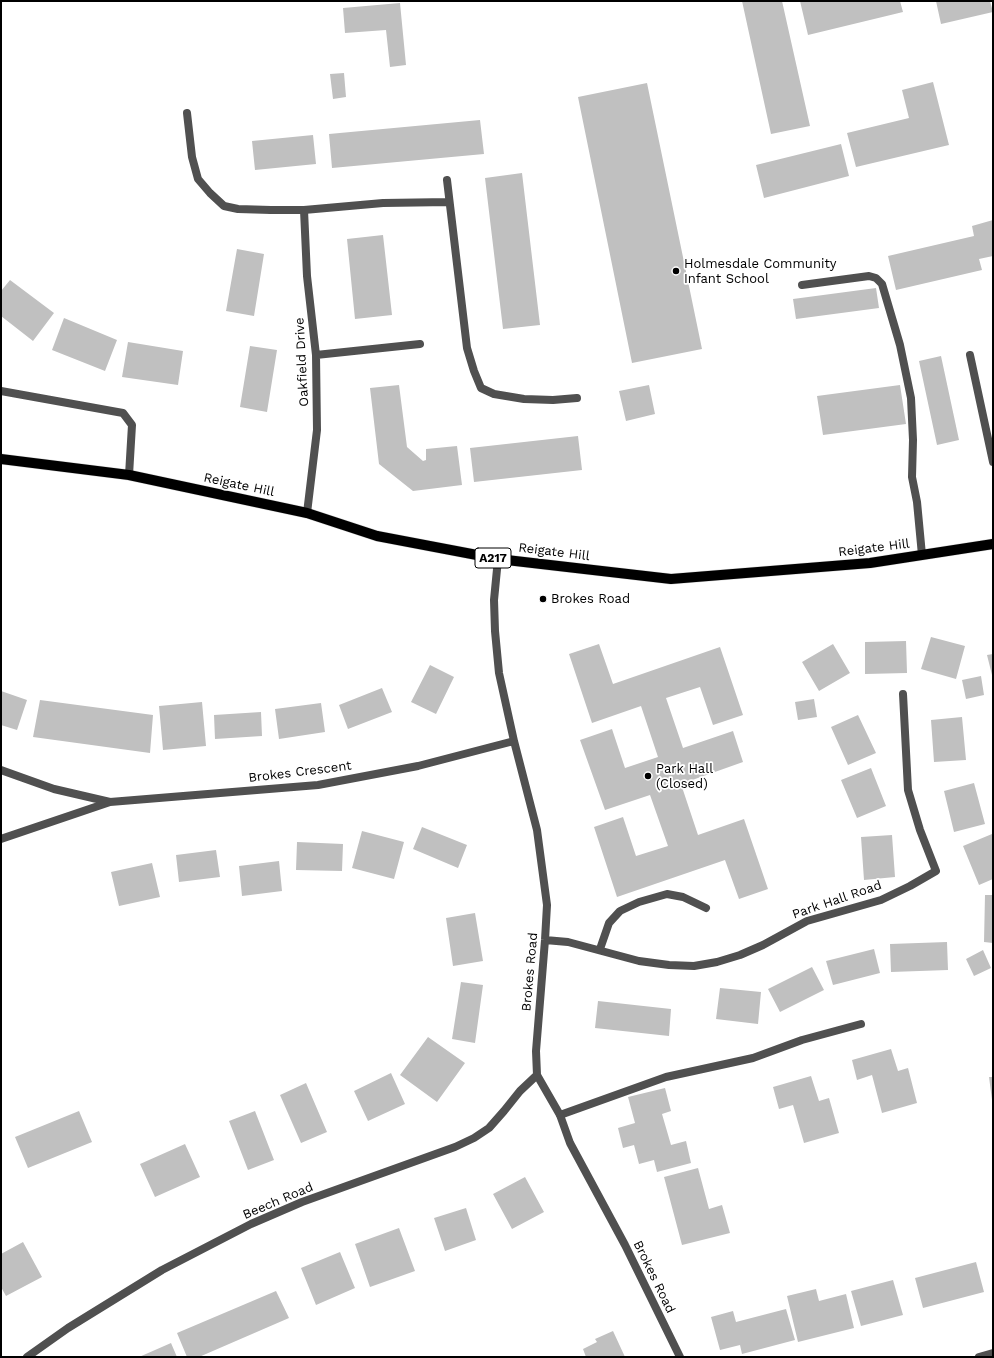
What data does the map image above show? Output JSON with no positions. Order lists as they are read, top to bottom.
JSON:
{
  "streets": {
    "main road": ["Reigate Hill", "A217"],
    "street": [
      "Oakfield Drive",
      "Brokes Crescent",
      "Park Hall Road",
      "Brokes Road",
      "Beech Road"
    ]
  },
  "crossings": [
    ["Oakfield Drive", "Reigate Hill"],
    ["Reigate Hill", "Brokes Road"],
    ["Brokes Crescent", "Brokes Road"],
    ["Park Hall Road", "Brokes Road"],
    ["Brokes Road", "Beech Road"]
  ],
  "places": ["Holmesdale Community Infant School", "Brokes Road", "Park Hall (Closed)"]
}
